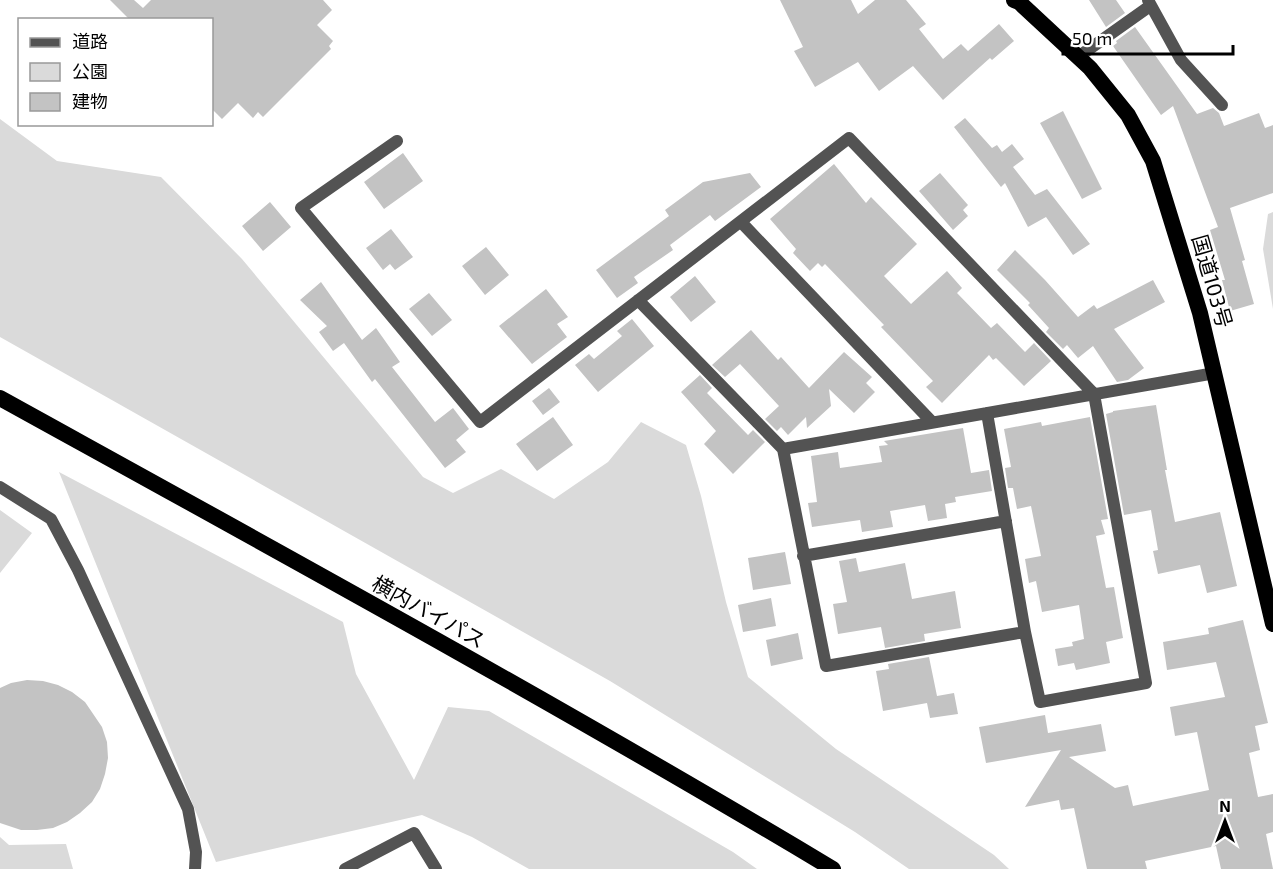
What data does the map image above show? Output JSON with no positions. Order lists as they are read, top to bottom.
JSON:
{
  "streets": {
    "highway": ["国道103号", "横内バイパス"]
  },
  "legend": ["道路", "公園", "建物"],
  "scale_bar": "50 m",
  "north": "top"
}
